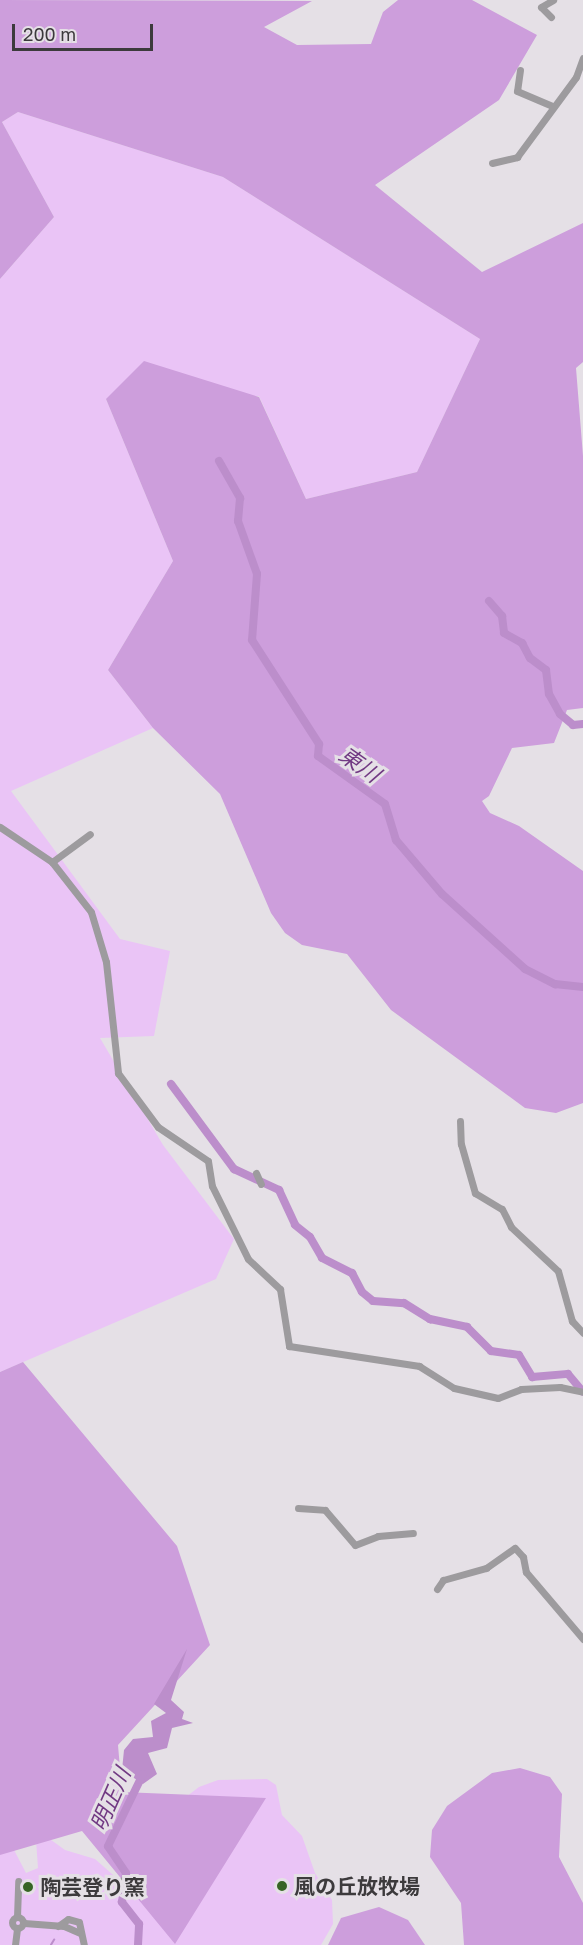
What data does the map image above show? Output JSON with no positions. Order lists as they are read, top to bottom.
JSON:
{
  "water": ["東川", "明正川"],
  "places": ["風の丘放牧場", "陶芸登り窯"],
  "scale_bar": "200 m"
}
